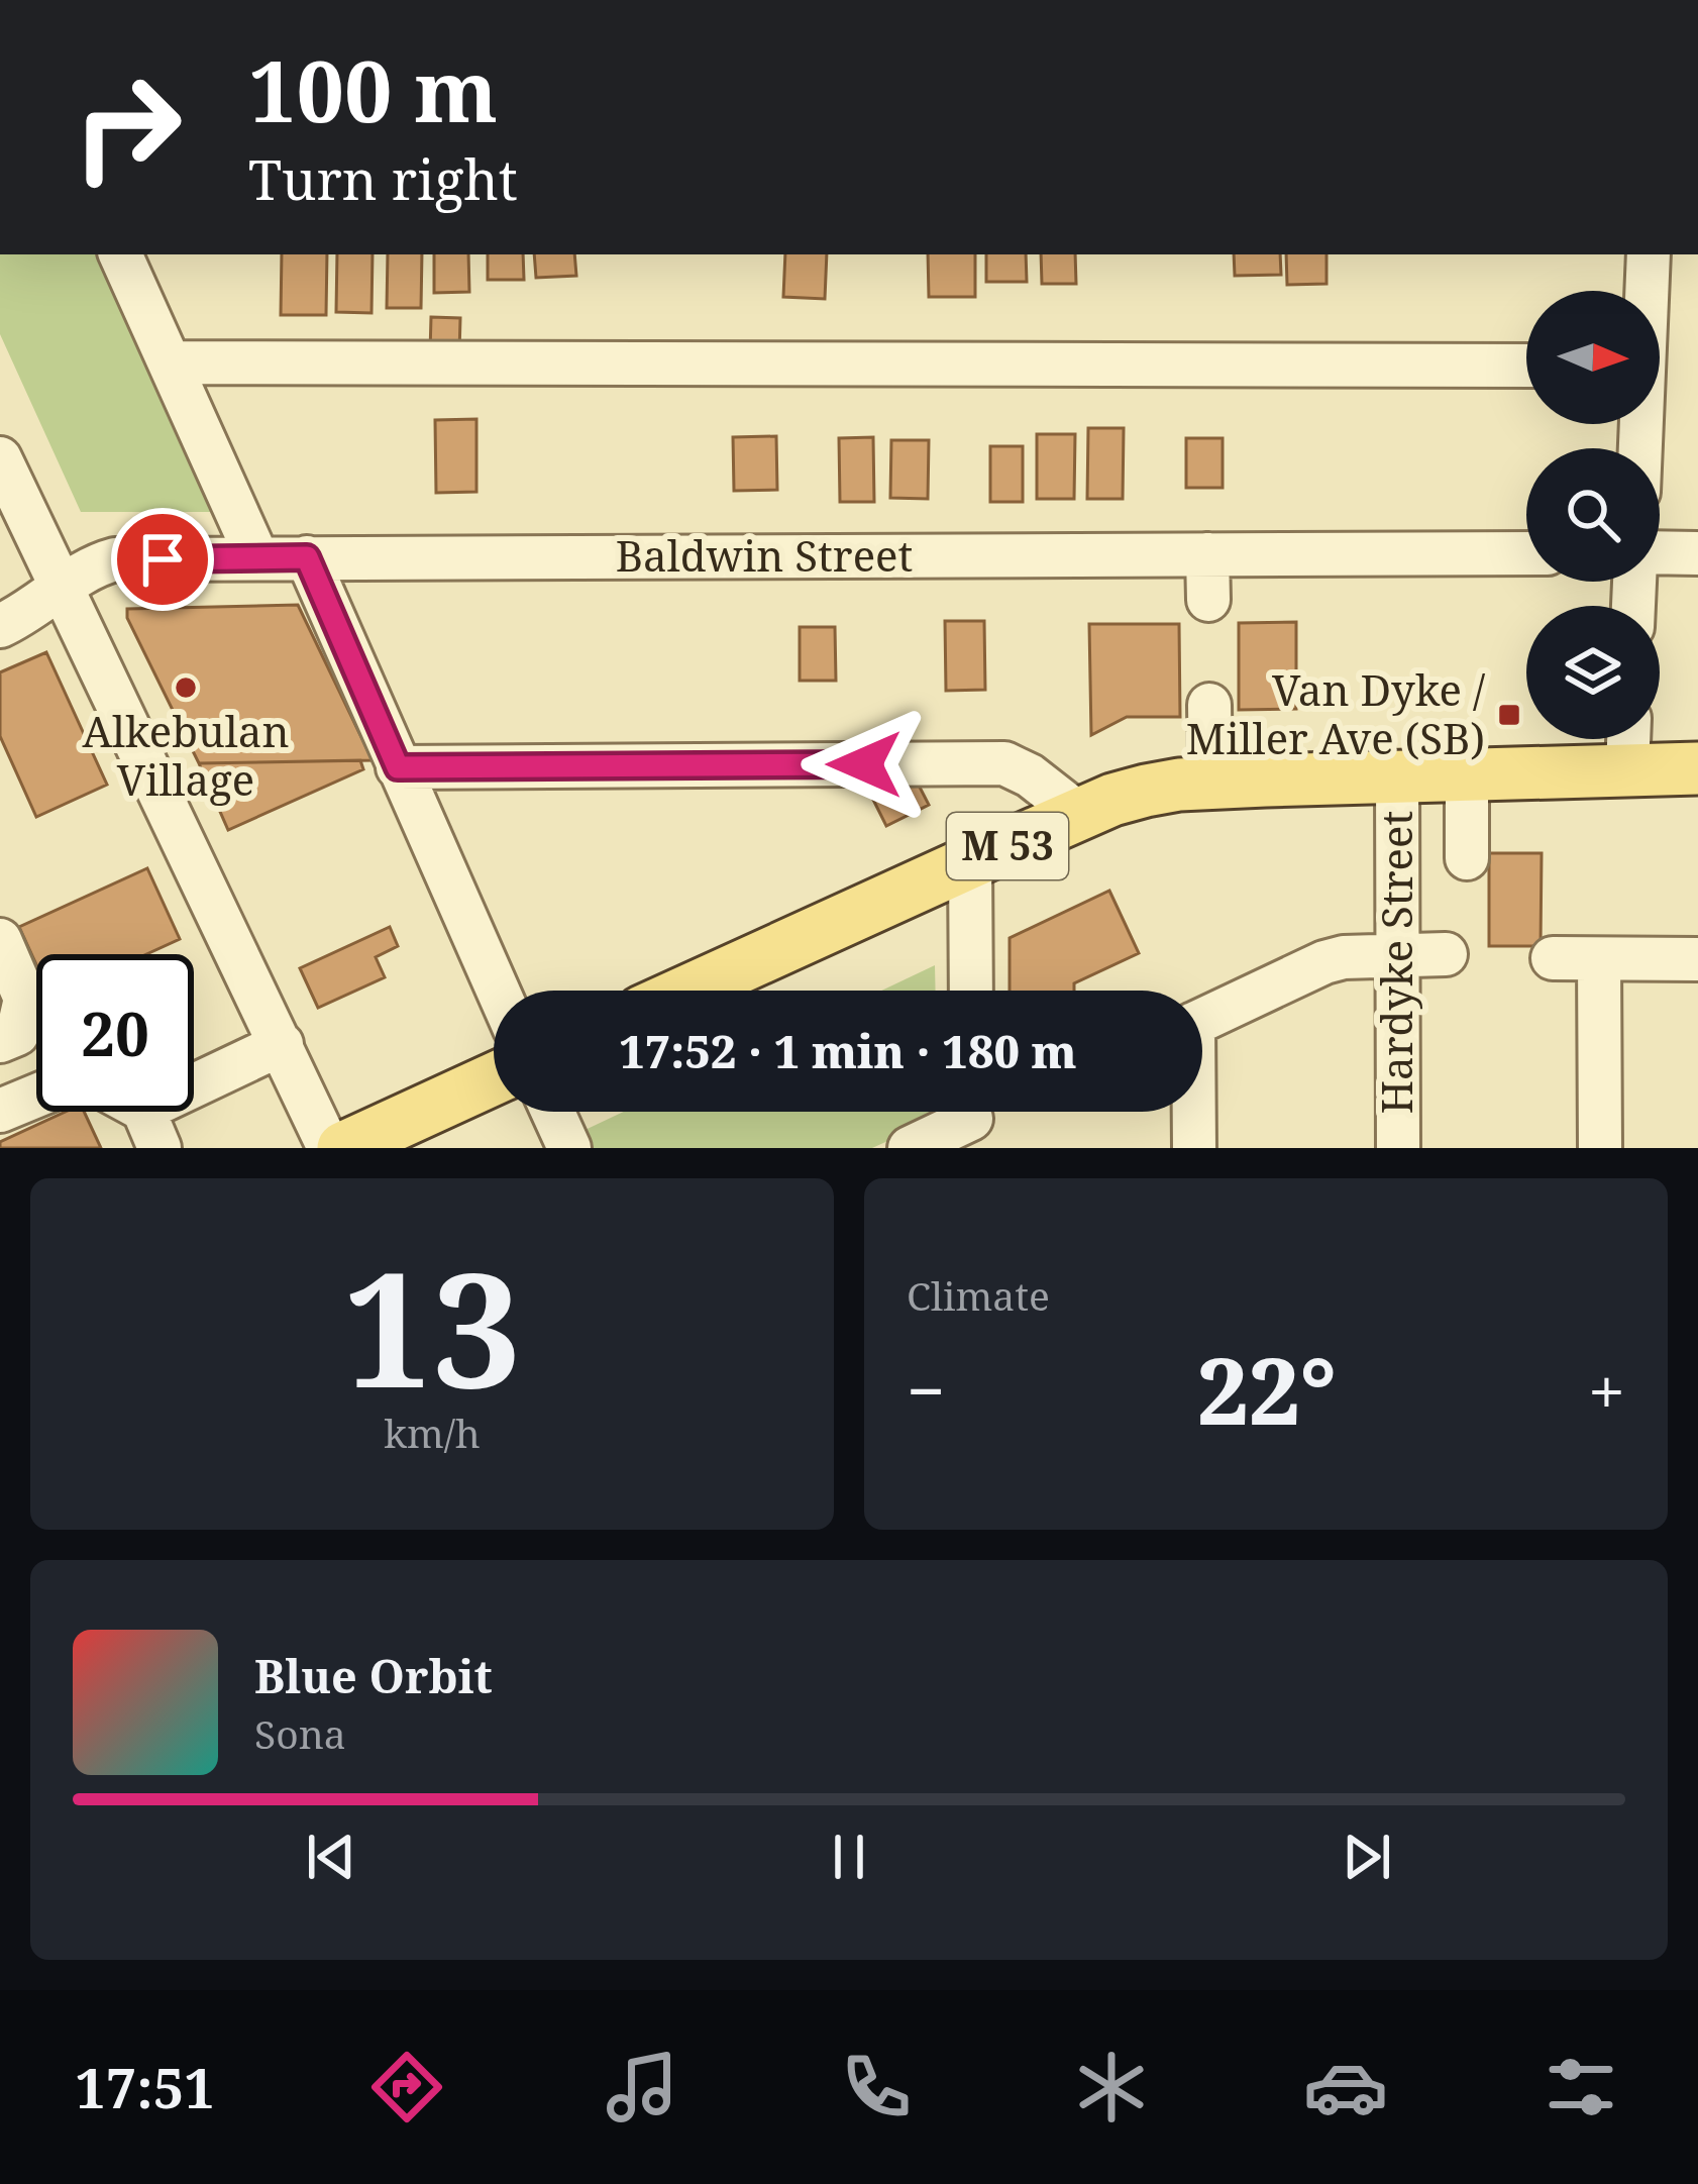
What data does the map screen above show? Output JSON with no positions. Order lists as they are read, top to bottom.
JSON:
{
  "streets": {
    "main road": ["M 53"],
    "street": ["Baldwin Street", "Hardyke Street"]
  },
  "crossings": [
    ["M 53", "Hardyke Street"]
  ],
  "places": {
    "other": ["Alkebulan Village"],
    "transit": ["Van Dyke / Miller Ave (SB)"]
  },
  "north": "right",
  "page": {
    "turn": ["100 m", "Turn right"],
    "limit": "20",
    "trip": "17:52 · 1 min · 180 m",
    "tile": [
      ["13", "km/h"],
      "Climate"
    ],
    "heat": ["−", "22°", "+"],
    "song": ["Blue Orbit", "Sona"],
    "tabs": "17:51"
  }
}
